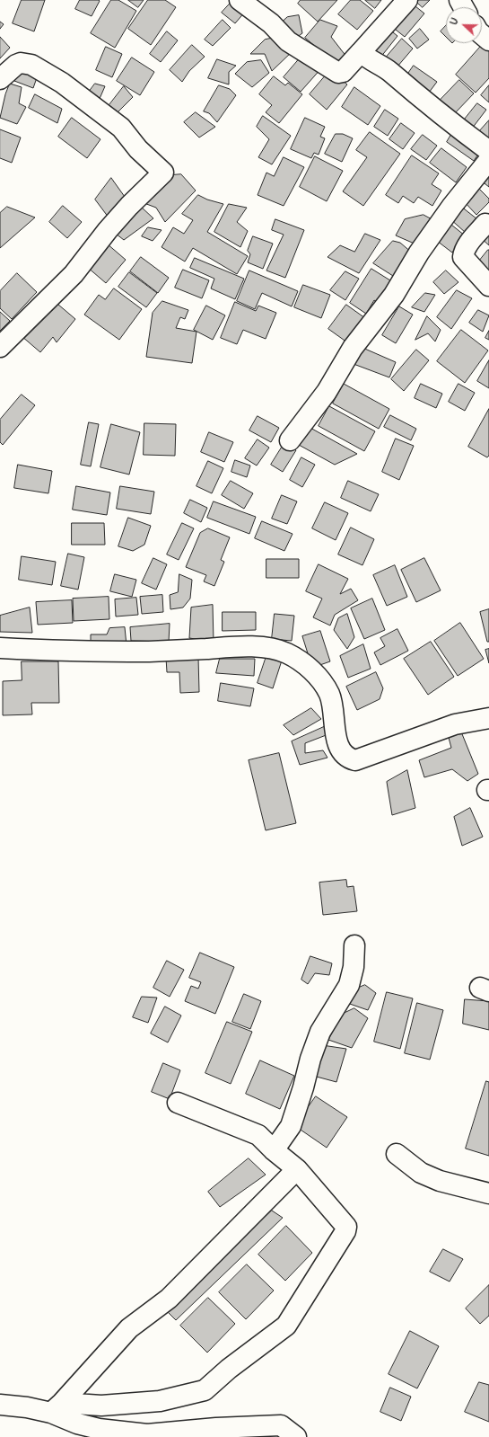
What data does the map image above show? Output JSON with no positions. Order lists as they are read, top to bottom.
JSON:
{
  "north": "left"
}
